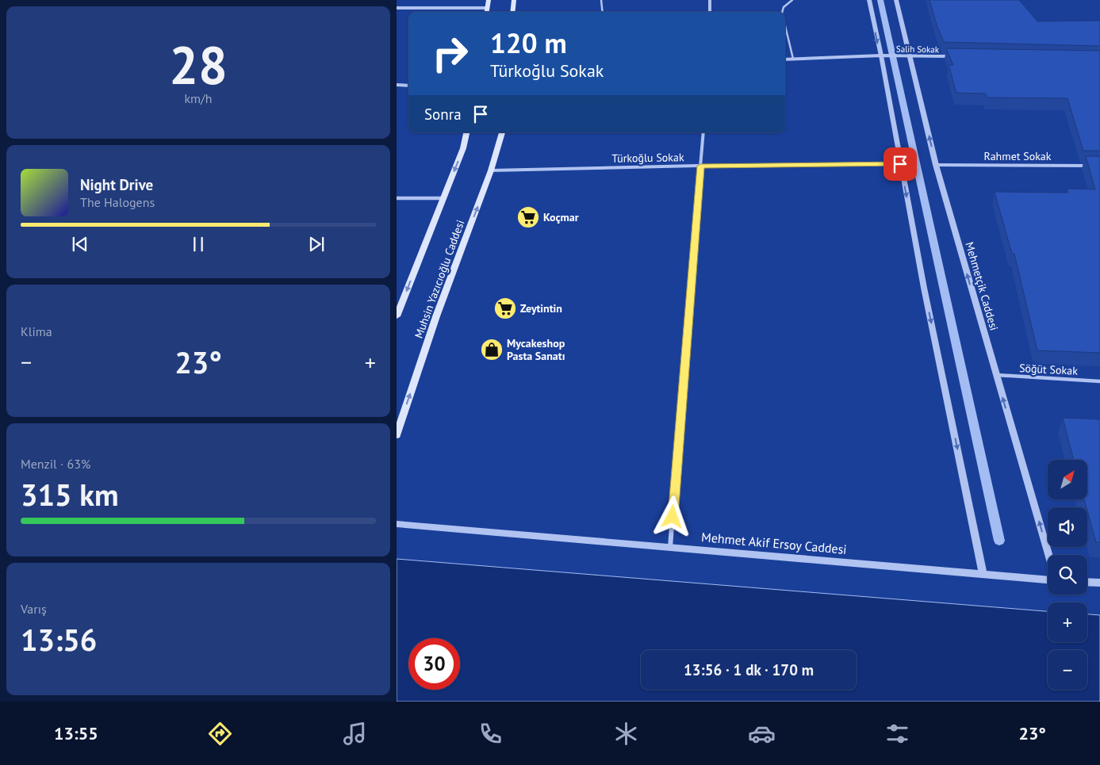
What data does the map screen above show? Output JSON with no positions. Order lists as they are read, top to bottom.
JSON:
{
  "streets": {
    "main road": ["Muhsin Yazıcıoğlu Caddesi"],
    "street": [
      "Salih Sokak",
      "Rahmet Sokak",
      "Türkoğlu Sokak",
      "Mehmetçik Caddesi",
      "Söğüt Sokak",
      "Mehmet Akif Ersoy Caddesi"
    ]
  },
  "crossings": [
    ["Salih Sokak", "Mehmetçik Caddesi"],
    ["Rahmet Sokak", "Mehmetçik Caddesi"],
    ["Türkoğlu Sokak", "Muhsin Yazıcıoğlu Caddesi"],
    ["Mehmetçik Caddesi", "Söğüt Sokak"]
  ],
  "places": {
    "supermarket": ["Koçmar", "Zeytintin"],
    "shop": ["Mycakeshop Pasta Sanatı"]
  },
  "north": "top right",
  "page": {
    "tile": [
      ["28", "km/h"],
      "Klima",
      ["Menzil · 63%", "315 km"],
      ["Varış", "13:56"]
    ],
    "turn": ["120 m", "Türkoğlu Sokak"],
    "then": "Sonra",
    "song": ["Night Drive", "The Halogens"],
    "heat": ["−", "23°", "+"],
    "map_buttons": ["+", "−"],
    "limit": "30",
    "trip": "13:56 · 1 dk · 170 m",
    "tabs": ["13:55", "23°"]
  }
}
